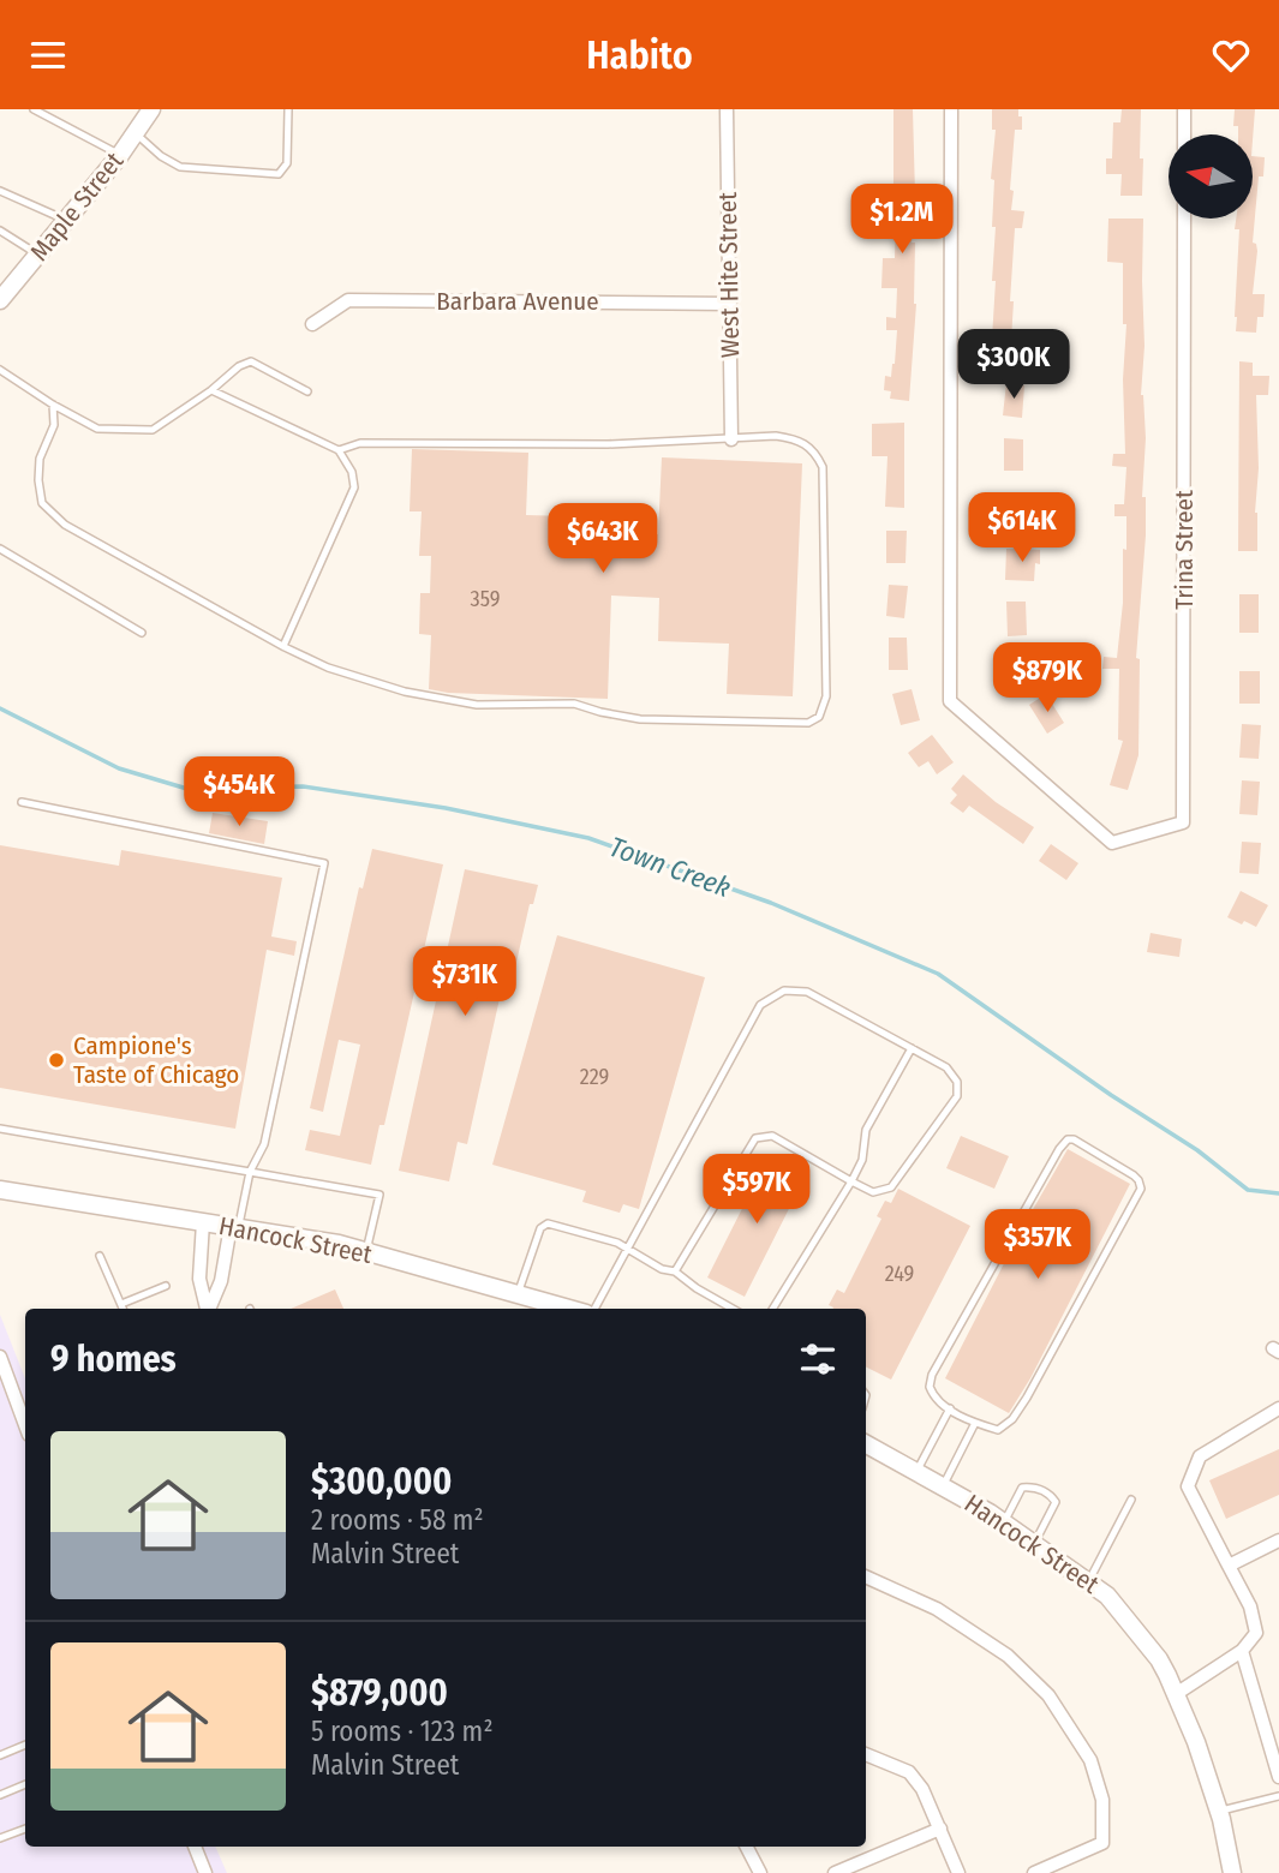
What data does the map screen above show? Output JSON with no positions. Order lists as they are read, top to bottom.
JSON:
{
  "streets": {
    "street": [
      "Maple Street",
      "West Hite Street",
      "Barbara Avenue",
      "Trina Street",
      "Hancock Street"
    ]
  },
  "crossings": [
    ["West Hite Street", "Barbara Avenue"]
  ],
  "water": ["Town Creek"],
  "places": ["Campione's Taste of Chicago"],
  "house_numbers": ["359", "229", "249"],
  "north": "left",
  "page": {
    "header": "Habito",
    "price": [
      "$1.2M",
      "$300K",
      "$614K",
      "$643K",
      "$879K",
      "$454K",
      "$731K",
      "$597K",
      "$357K"
    ],
    "heading": "9 homes",
    "list": [
      {
        "name": "$300,000",
        "note": "2 rooms · 58 m² · Malvin Street"
      },
      {
        "name": "$879,000",
        "note": "5 rooms · 123 m² · Malvin Street"
      }
    ]
  }
}
